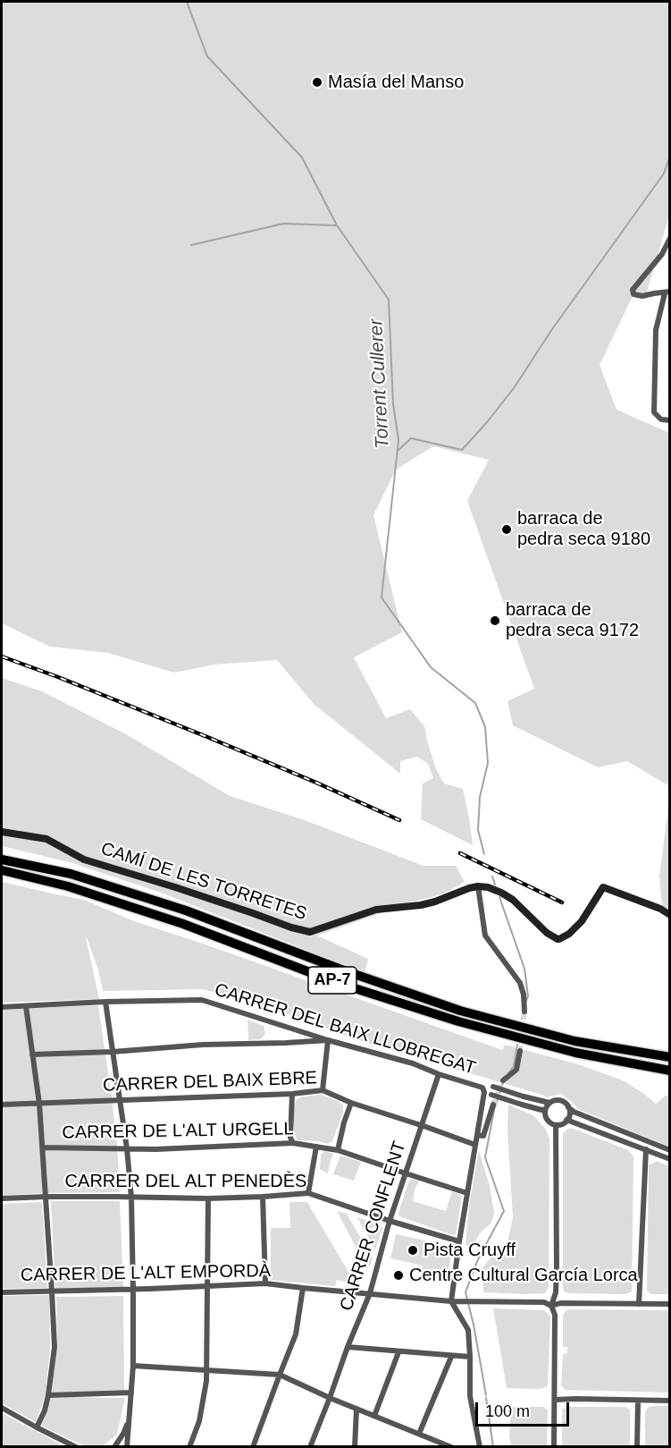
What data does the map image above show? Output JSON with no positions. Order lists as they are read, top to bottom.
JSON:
{
  "streets": {
    "highway": ["AP-7"],
    "street": [
      "CAMÍ DE LES TORRETES",
      "CARRER DEL BAIX LLOBREGAT",
      "CARRER DEL BAIX EBRE",
      "CARRER DE L'ALT URGELL",
      "CARRER DEL ALT PENEDÈS",
      "CARRER CONFLENT",
      "CARRER DE L'ALT EMPORDÀ"
    ]
  },
  "crossings": [
    ["CARRER DEL BAIX LLOBREGAT", "CARRER CONFLENT"],
    ["CARRER DEL BAIX EBRE", "CARRER CONFLENT"],
    ["CARRER DE L'ALT URGELL", "CARRER CONFLENT"],
    ["CARRER DEL ALT PENEDÈS", "CARRER CONFLENT"],
    ["CARRER CONFLENT", "CARRER DE L'ALT EMPORDÀ"]
  ],
  "water": ["Torrent Cullerer"],
  "places": [
    "Masía del Manso",
    "barraca de pedra seca 9180",
    "barraca de pedra seca 9172",
    "Pista Cruyff",
    "Centre Cultural García Lorca"
  ],
  "scale_bar": "100 m"
}
